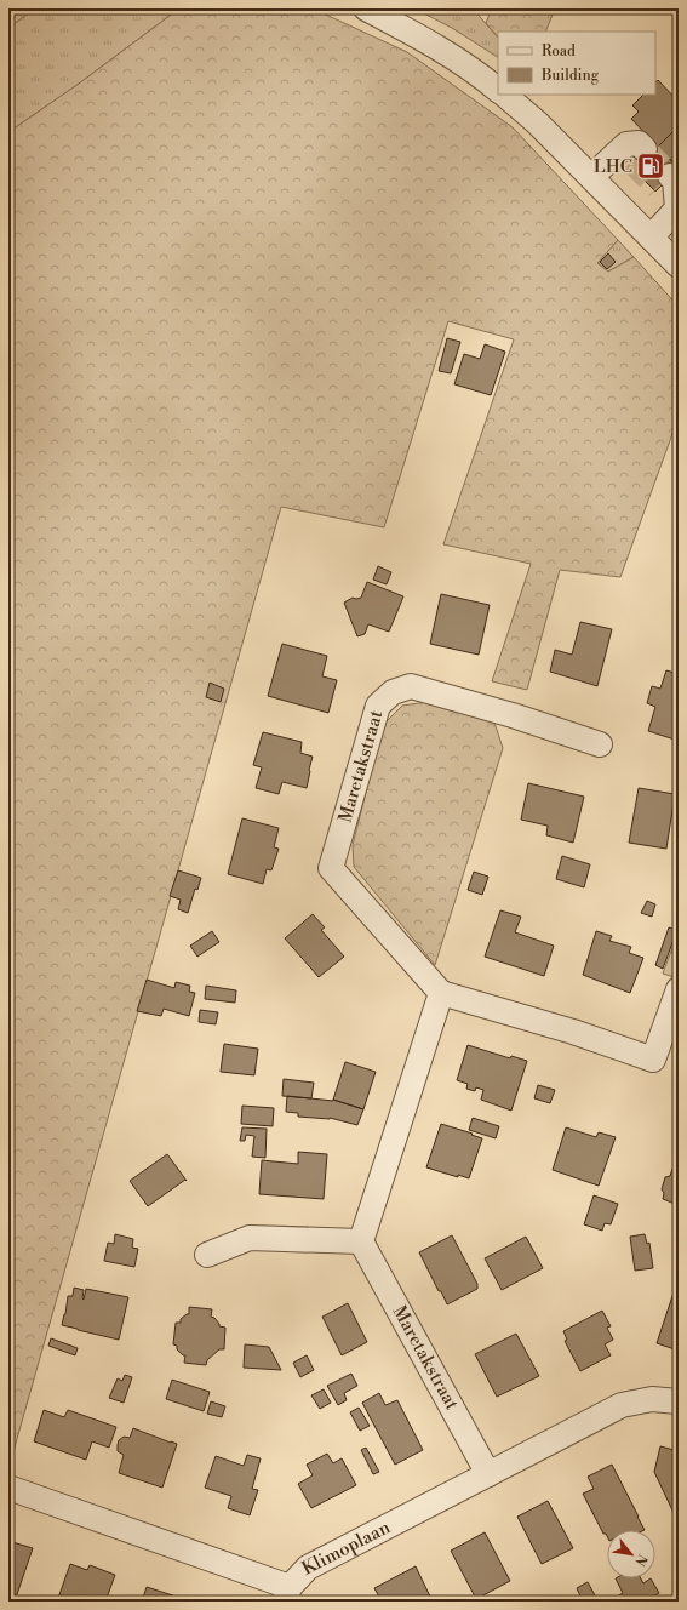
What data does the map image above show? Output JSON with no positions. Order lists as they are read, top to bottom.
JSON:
{
  "streets": {
    "street": ["Maretakstraat", "Klimoplaan"]
  },
  "crossings": [
    ["Maretakstraat", "Klimoplaan"]
  ],
  "places": {
    "fuel station": ["LHC"]
  },
  "legend": ["Road", "Building"],
  "north": "bottom right"
}
